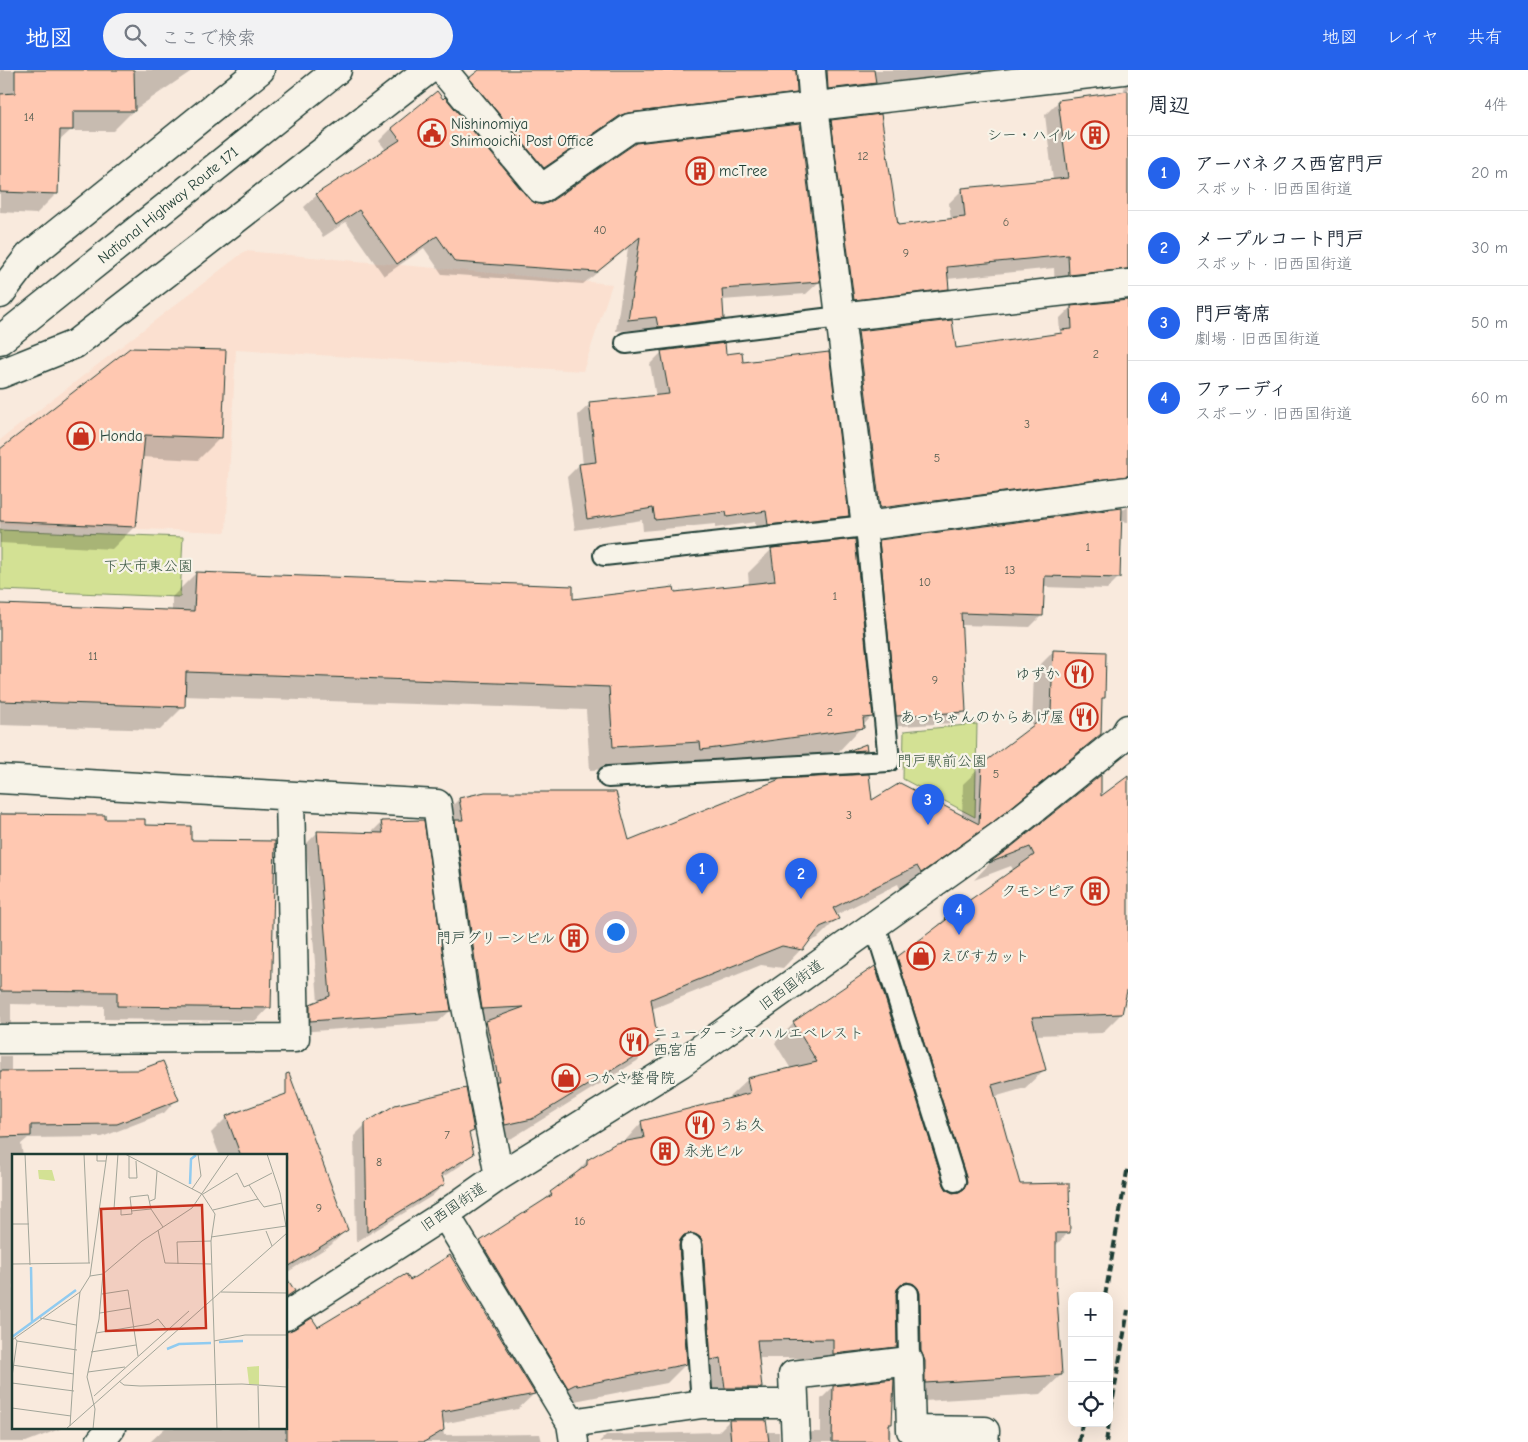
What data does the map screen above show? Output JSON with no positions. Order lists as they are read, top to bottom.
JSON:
{
  "streets": {
    "main road": ["National Highway Route 171", "旧西国街道"]
  },
  "parks": ["下大市東公園", "門戸駅前公園"],
  "places": {
    "public building": ["Nishinomiya Shimooichi Post Office"],
    "building": [
      "シー・ハイル",
      "mcTree",
      "クモンピア",
      "門戸グリーンビル",
      "永光ビル"
    ],
    "shop": ["Honda", "えびすカット", "つかさ整骨院"],
    "restaurant": [
      "ゆずか",
      "あっちゃんのからあげ屋",
      "ニュータージマハルエベレスト 西宮店",
      "うお久"
    ]
  },
  "house_numbers": [
    "14",
    "12",
    "6",
    "40",
    "9",
    "2",
    "3",
    "5",
    "1",
    "13",
    "10",
    "1",
    "11",
    "9",
    "2",
    "5",
    "3",
    "7",
    "8",
    "9",
    "16"
  ],
  "page": {
    "header": "地図",
    "search": "ここで検索",
    "nav": ["地図", "レイヤ", "共有"],
    "heading": ["周辺", "4件"],
    "list": [
      {
        "mark": "1",
        "name": "アーバネクス西宮門戸",
        "note": "スポット · 旧西国街道",
        "value": "20 m"
      },
      {
        "mark": "2",
        "name": "メープルコート門戸",
        "note": "スポット · 旧西国街道",
        "value": "30 m"
      },
      {
        "mark": "3",
        "name": "門戸寄席",
        "note": "劇場 · 旧西国街道",
        "value": "50 m"
      },
      {
        "mark": "4",
        "name": "ファーディ",
        "note": "スポーツ · 旧西国街道",
        "value": "60 m"
      }
    ],
    "pins": [
      "3",
      "1",
      "2",
      "4"
    ],
    "map_buttons": ["+", "−"]
  }
}
